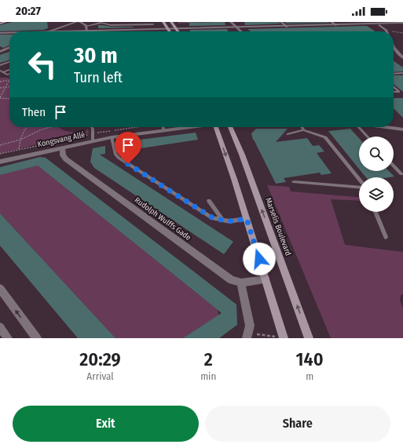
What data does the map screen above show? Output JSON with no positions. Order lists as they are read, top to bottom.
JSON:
{
  "streets": {
    "main road": ["Marselis Boulevard"],
    "street": ["Kongsvang Allé", "Rudolph Wulffs Gade"]
  },
  "crossings": [
    ["Kongsvang Allé", "Rudolph Wulffs Gade"]
  ],
  "page": {
    "status": "20:27",
    "turn": ["30 m", "Turn left"],
    "then": "Then",
    "eta": [
      "20:29",
      "Arrival",
      "2",
      "min",
      "140",
      "m"
    ],
    "buttons": ["Exit", "Share"]
  }
}
